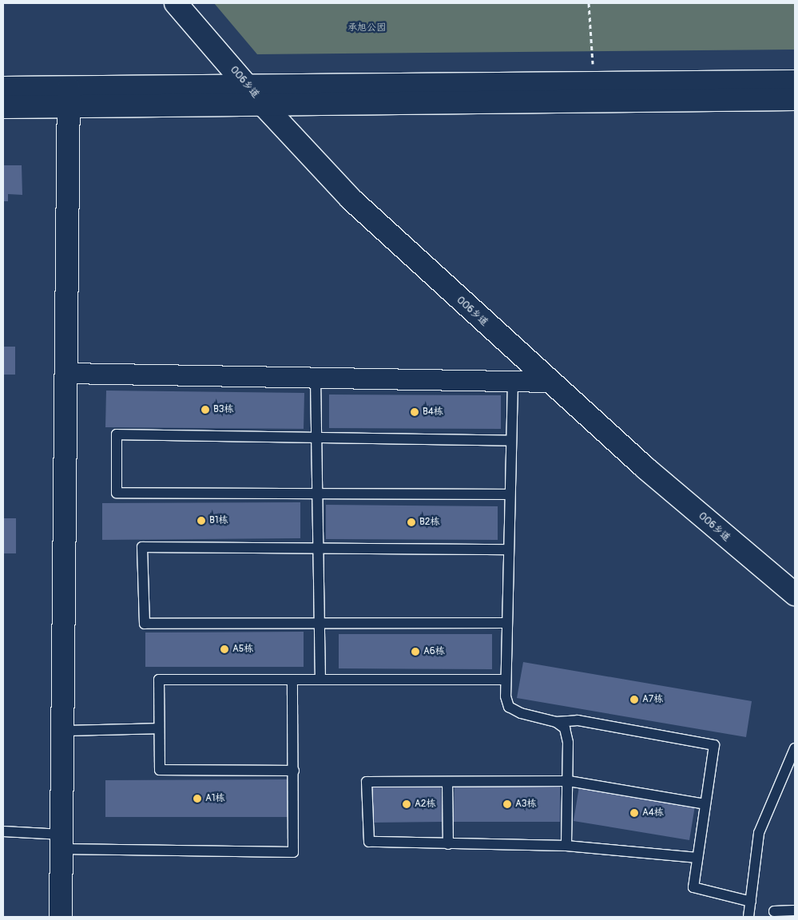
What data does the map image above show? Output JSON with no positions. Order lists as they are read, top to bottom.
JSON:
{
  "streets": {
    "street": ["006乡道"]
  },
  "parks": ["承旭公园"],
  "places": [
    "B3栋",
    "B4栋",
    "B1栋",
    "B2栋",
    "A5栋",
    "A6栋",
    "A7栋",
    "A1栋",
    "A2栋",
    "A3栋",
    "A4栋"
  ]
}
